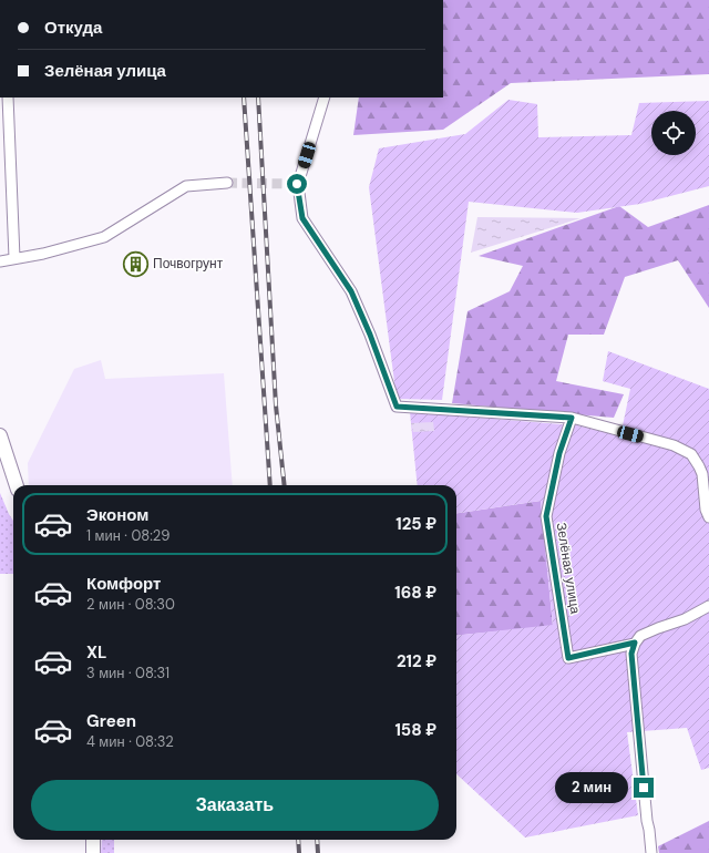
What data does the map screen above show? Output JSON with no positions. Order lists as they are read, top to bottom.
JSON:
{
  "streets": {
    "street": ["Зелёная улица"]
  },
  "places": {
    "building": ["Почвогрунт"]
  },
  "page": {
    "banner": ["Откуда", "Зелёная улица"],
    "list": [
      {
        "name": "Эконом",
        "note": "1 мин · 08:29",
        "value": "125 ₽"
      },
      {
        "name": "Комфорт",
        "note": "2 мин · 08:30",
        "value": "168 ₽"
      },
      {
        "name": "XL",
        "note": "3 мин · 08:31",
        "value": "212 ₽"
      },
      {
        "name": "Green",
        "note": "4 мин · 08:32",
        "value": "158 ₽"
      }
    ],
    "buttons": "Заказать",
    "bubble": "2 мин"
  }
}
